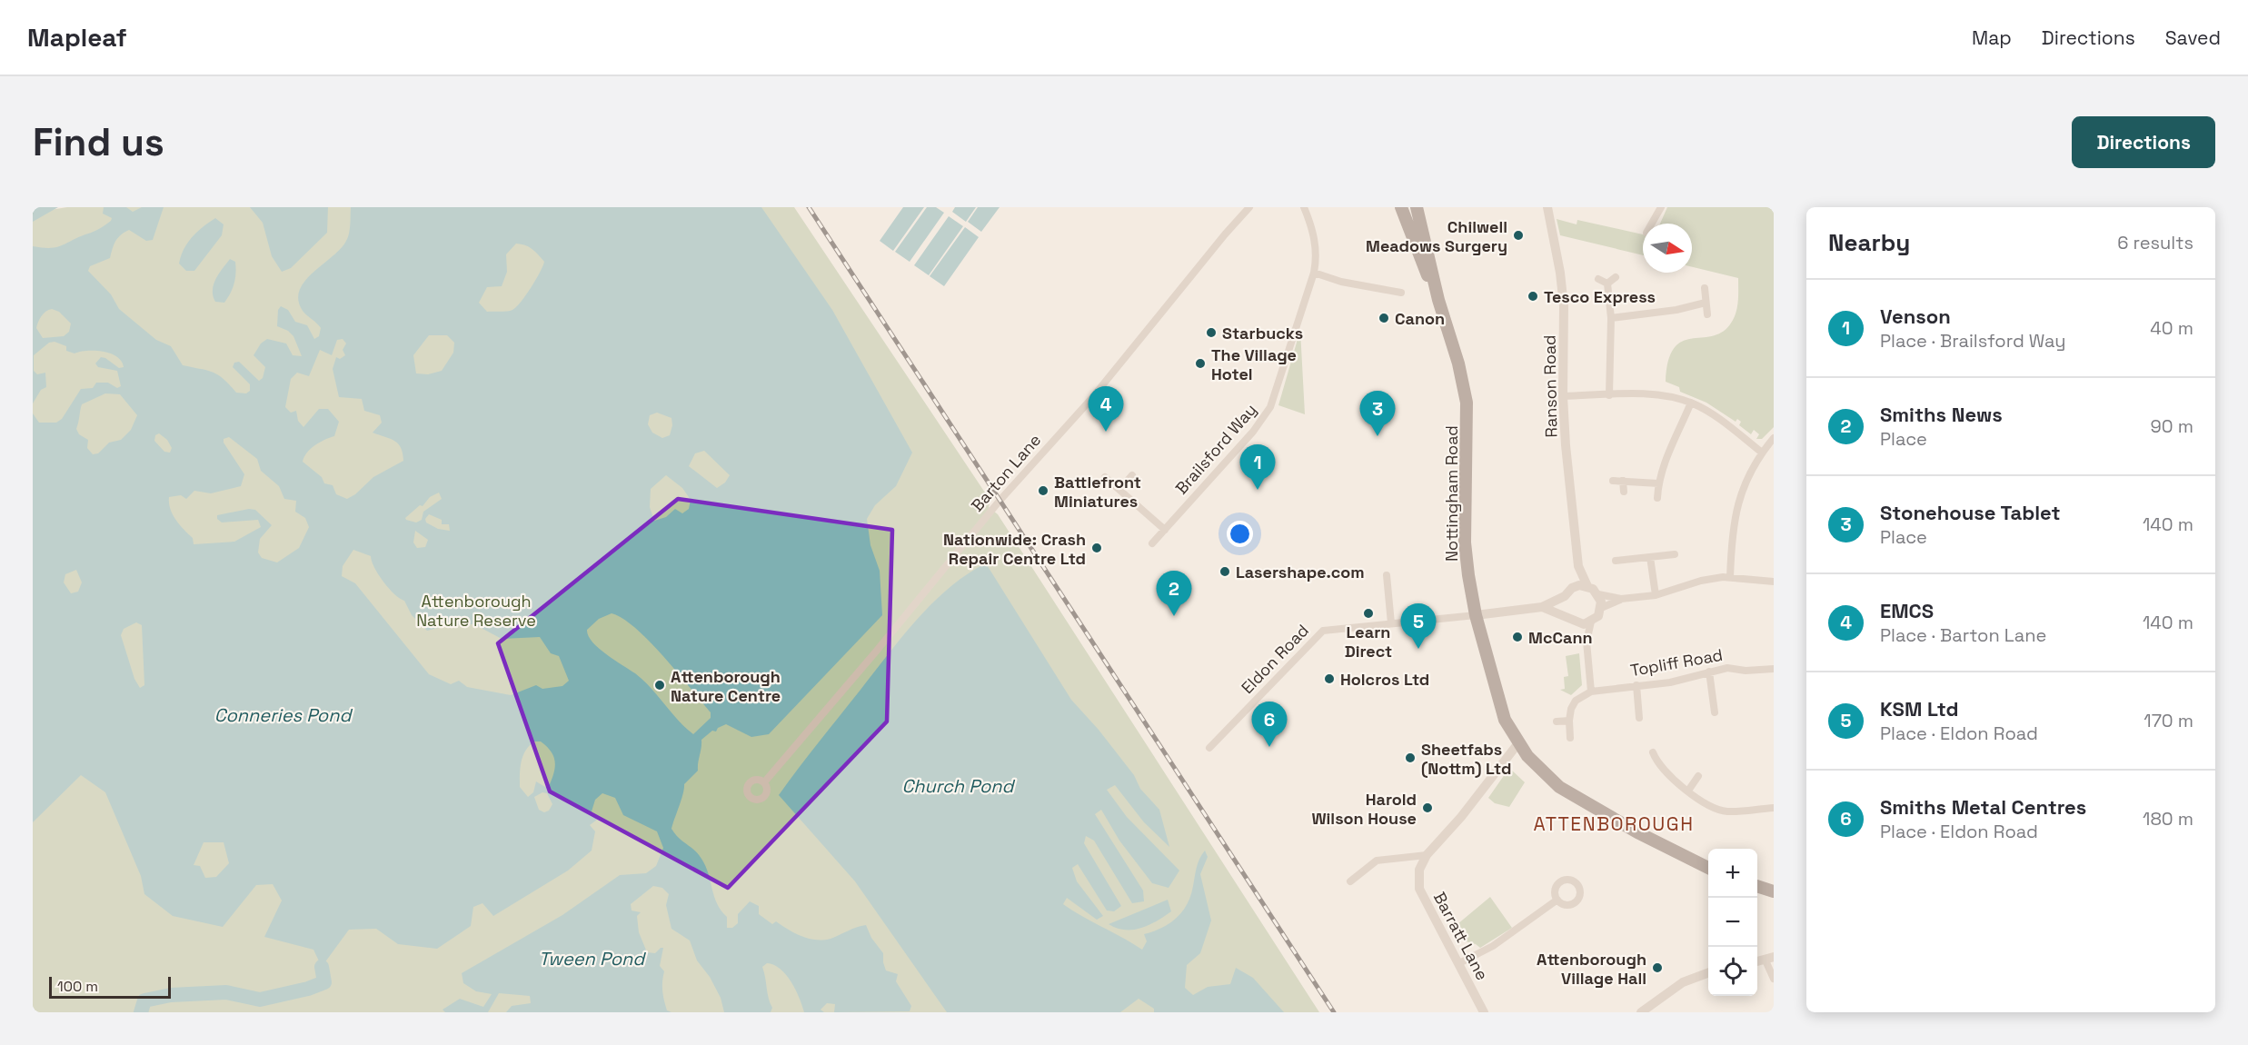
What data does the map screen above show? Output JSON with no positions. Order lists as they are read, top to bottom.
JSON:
{
  "streets": {
    "main road": ["Nottingham Road"],
    "street": [
      "Ranson Road",
      "Brailsford Way",
      "Barton Lane",
      "Eldon Road",
      "Topliff Road",
      "Barratt Lane"
    ]
  },
  "crossings": [
    ["Ranson Road", "Nottingham Road"],
    ["Ranson Road", "Eldon Road"],
    ["Nottingham Road", "Eldon Road"]
  ],
  "districts": ["ATTENBOROUGH"],
  "water": ["Conneries Pond", "Church Pond", "Tween Pond"],
  "parks": ["Attenborough Nature Reserve"],
  "places": [
    "Chilwell Meadows Surgery",
    "Tesco Express",
    "Canon",
    "Starbucks",
    "The Village Hotel",
    "Battlefront Miniatures",
    "Nationwide: Crash Repair Centre Ltd",
    "Lasershape.com",
    "Learn Direct",
    "McCann",
    "Holcros Ltd",
    "Attenborough Nature Centre",
    "Sheetfabs (Nottm) Ltd",
    "Harold Wilson House",
    "Attenborough Village Hall"
  ],
  "scale_bar": "100 m",
  "north": "right",
  "page": {
    "header": "Mapleaf",
    "nav": ["Map", "Directions", "Saved"],
    "buttons": "Directions",
    "title": "Find us",
    "heading": ["Nearby", "6 results"],
    "list": [
      {
        "mark": "1",
        "name": "Venson",
        "note": "Place · Brailsford Way",
        "value": "40 m"
      },
      {
        "mark": "2",
        "name": "Smiths News",
        "note": "Place",
        "value": "90 m"
      },
      {
        "mark": "3",
        "name": "Stonehouse Tablet",
        "note": "Place",
        "value": "140 m"
      },
      {
        "mark": "4",
        "name": "EMCS",
        "note": "Place · Barton Lane",
        "value": "140 m"
      },
      {
        "mark": "5",
        "name": "KSM Ltd",
        "note": "Place · Eldon Road",
        "value": "170 m"
      },
      {
        "mark": "6",
        "name": "Smiths Metal Centres",
        "note": "Place · Eldon Road",
        "value": "180 m"
      }
    ],
    "pins": [
      "4",
      "3",
      "1",
      "2",
      "5",
      "6"
    ],
    "map_buttons": ["+", "−"],
    "scale": "100 m"
  }
}
